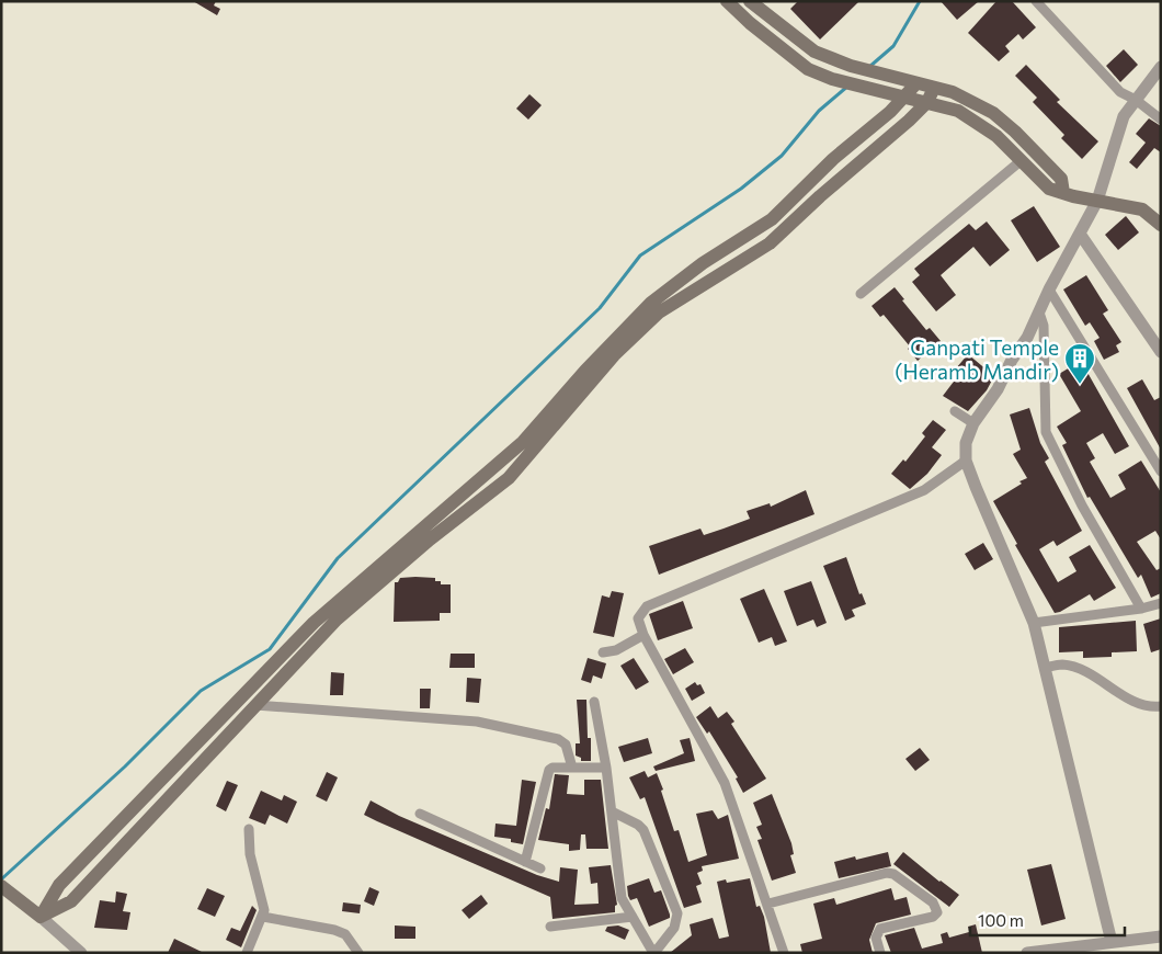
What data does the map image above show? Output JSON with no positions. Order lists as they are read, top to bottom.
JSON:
{
  "places": {
    "building": ["Ganpati Temple (Heramb Mandir)"]
  },
  "scale_bar": "100 m"
}
